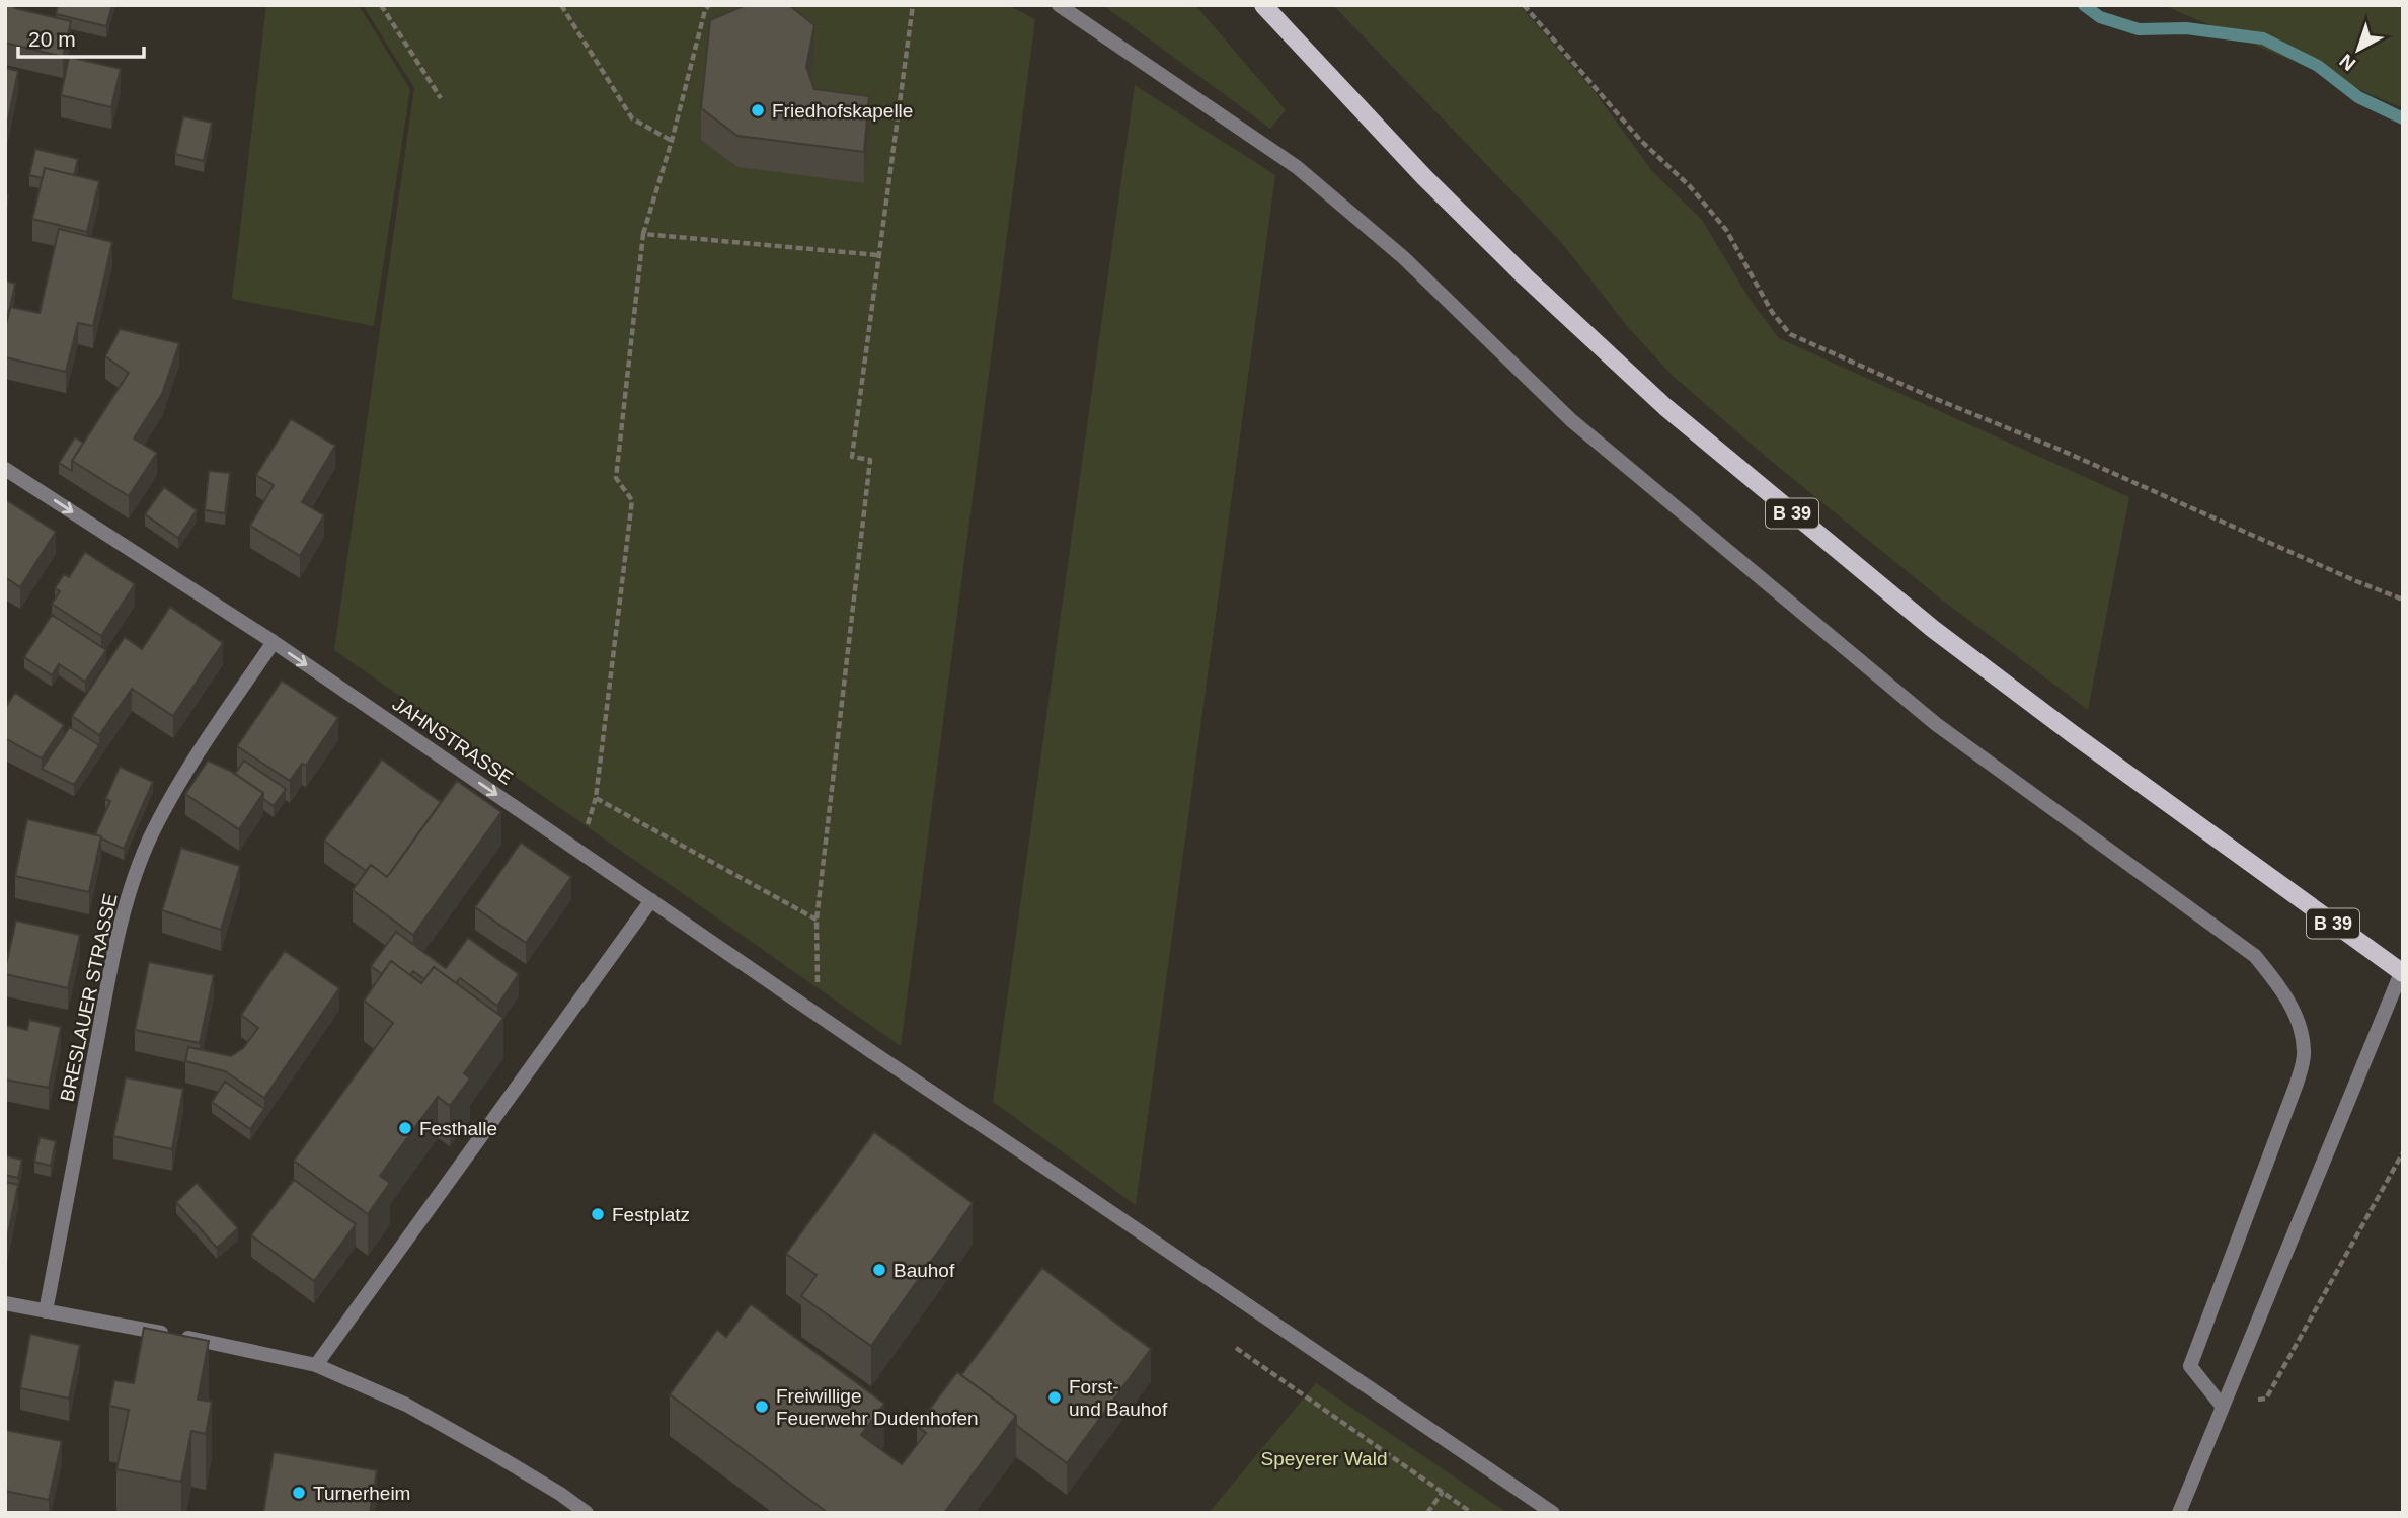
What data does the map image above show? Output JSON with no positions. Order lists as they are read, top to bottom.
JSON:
{
  "streets": {
    "main road": ["B 39"],
    "street": ["JAHNSTRASSE", "BRESLAUER STRASSE"]
  },
  "crossings": [
    ["JAHNSTRASSE", "BRESLAUER STRASSE"]
  ],
  "one_way": ["JAHNSTRASSE"],
  "parks": ["Speyerer Wald"],
  "places": [
    "Friedhofskapelle",
    "Festhalle",
    "Festplatz",
    "Bauhof",
    "Forst- und Bauhof",
    "Freiwillige Feuerwehr Dudenhofen",
    "Turnerheim"
  ],
  "scale_bar": "20 m",
  "north": "bottom left"
}
